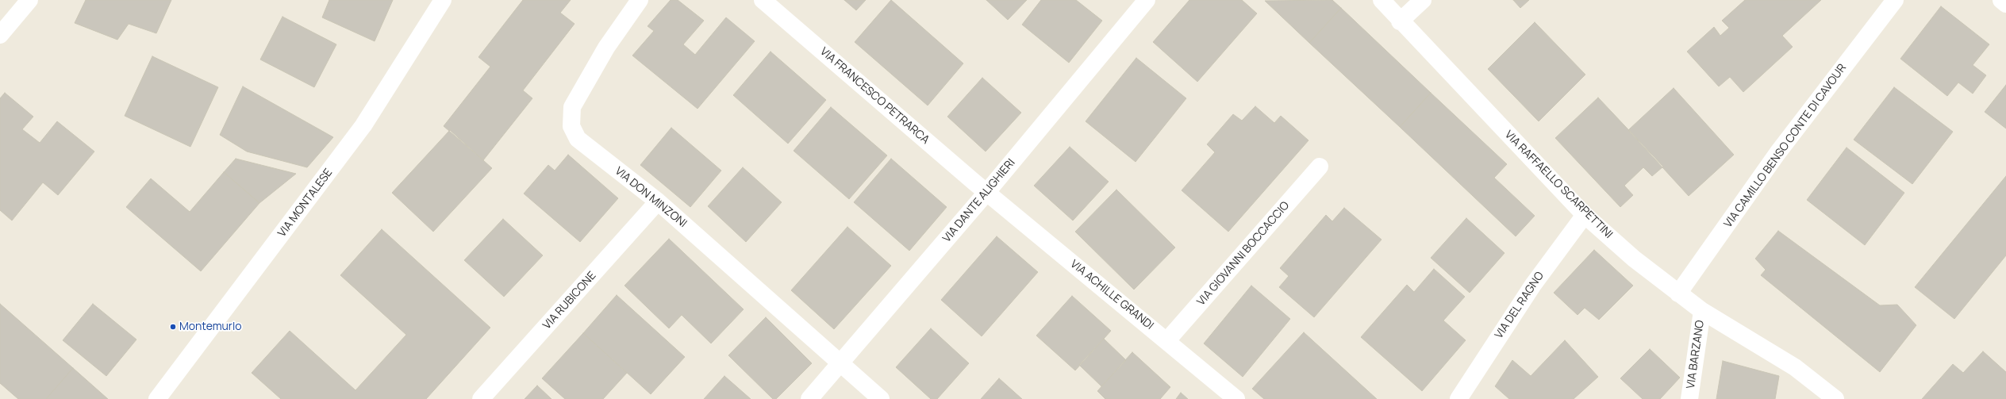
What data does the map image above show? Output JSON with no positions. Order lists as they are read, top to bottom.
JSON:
{
  "streets": {
    "street": [
      "VIA FRANCESCO PETRARCA",
      "VIA CAMILLO BENSO CONTE DI CAVOUR",
      "VIA RAFFAELLO SCARPETTINI",
      "VIA DON MINZONI",
      "VIA DANTE ALIGHIERI",
      "VIA MONTALESE",
      "VIA GIOVANNI BOCCACCIO",
      "VIA ACHILLE GRANDI",
      "VIA RUBICONE",
      "VIA DEL RAGNO",
      "VIA BARZANO"
    ]
  },
  "crossings": [
    ["VIA FRANCESCO PETRARCA", "VIA DANTE ALIGHIERI"],
    ["VIA FRANCESCO PETRARCA", "VIA ACHILLE GRANDI"],
    ["VIA CAMILLO BENSO CONTE DI CAVOUR", "VIA RAFFAELLO SCARPETTINI"],
    ["VIA RAFFAELLO SCARPETTINI", "VIA DEL RAGNO"],
    ["VIA RAFFAELLO SCARPETTINI", "VIA BARZANO"],
    ["VIA DON MINZONI", "VIA DANTE ALIGHIERI"],
    ["VIA DON MINZONI", "VIA RUBICONE"],
    ["VIA DANTE ALIGHIERI", "VIA ACHILLE GRANDI"],
    ["VIA GIOVANNI BOCCACCIO", "VIA ACHILLE GRANDI"]
  ],
  "places": ["Montemurlo"]
}
